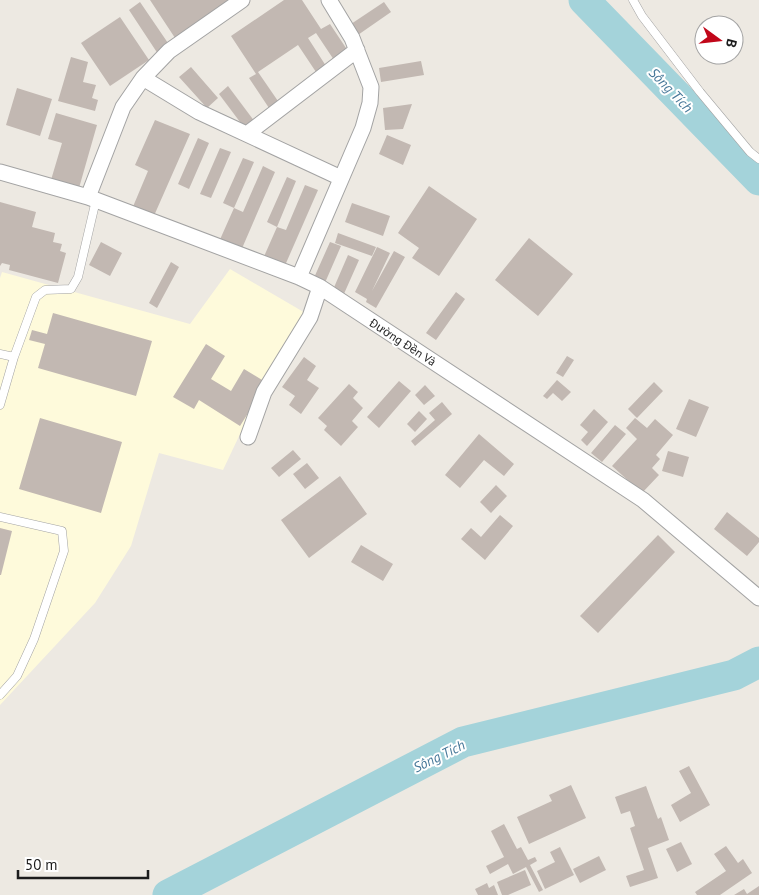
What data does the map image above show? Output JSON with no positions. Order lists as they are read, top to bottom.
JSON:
{
  "streets": {
    "street": ["Đường Đền Và"]
  },
  "water": ["Sông Tích"],
  "scale_bar": "50 m",
  "north": "right"
}
